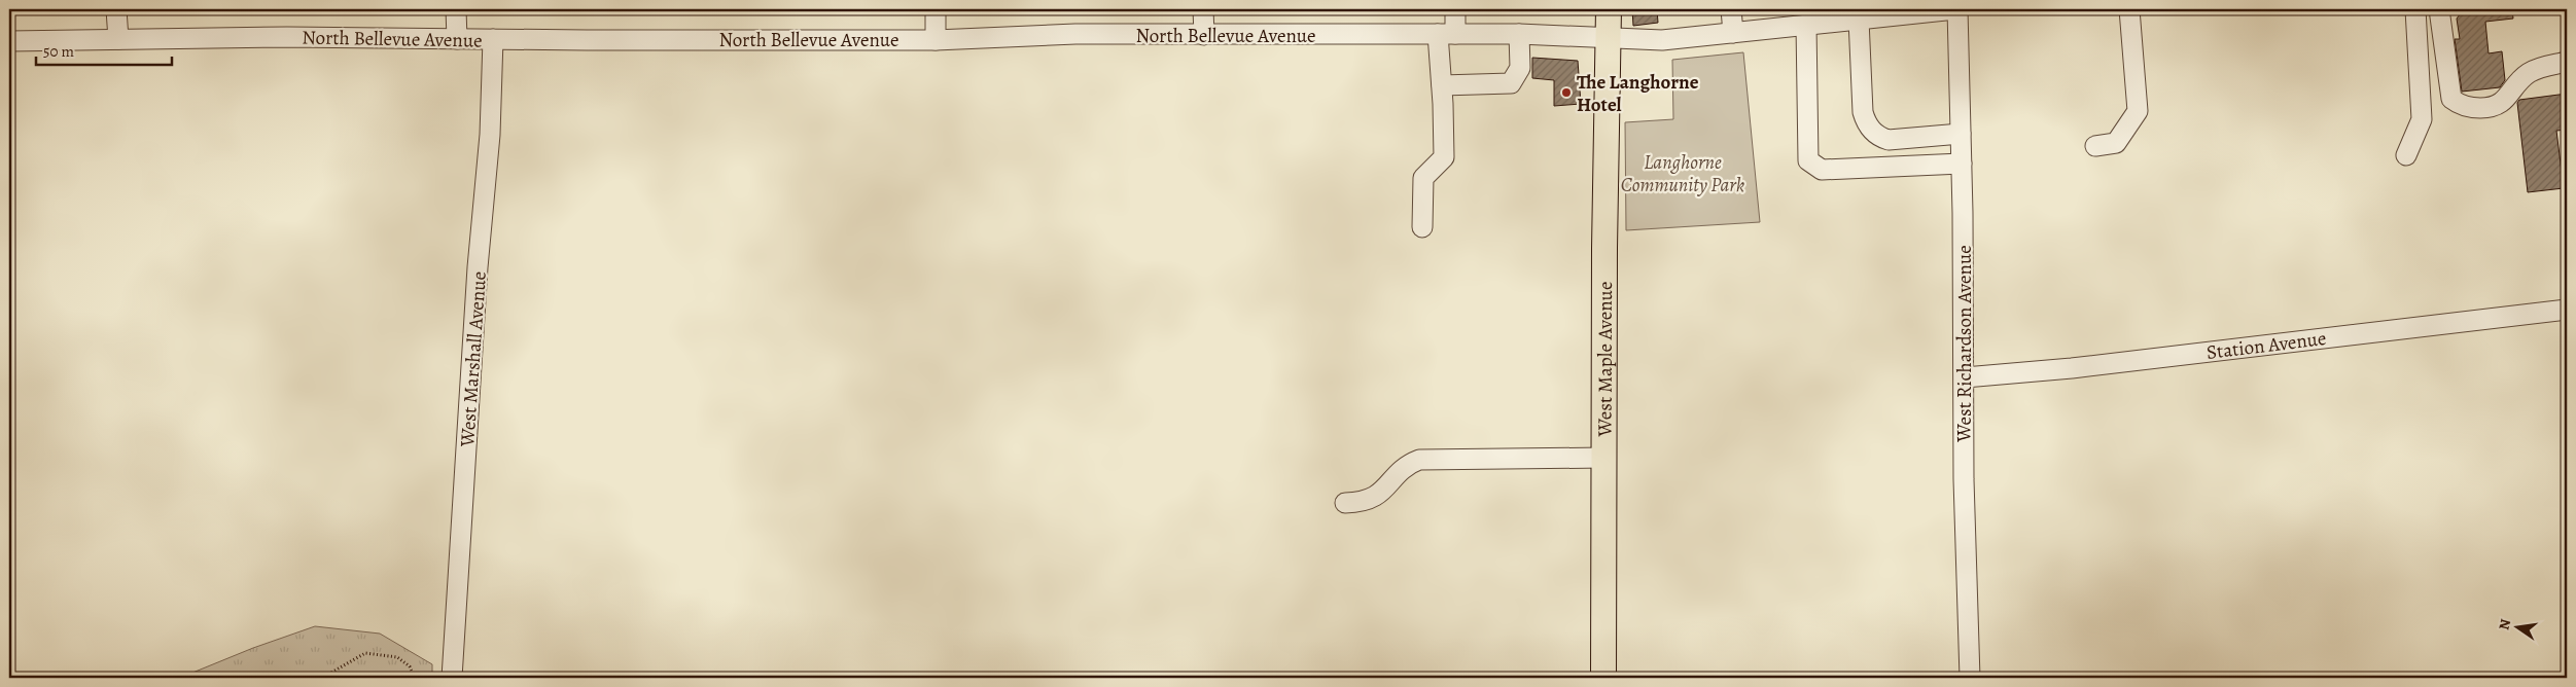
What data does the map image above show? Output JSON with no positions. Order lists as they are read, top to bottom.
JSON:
{
  "streets": {
    "main road": ["West Maple Avenue"],
    "street": [
      "North Bellevue Avenue",
      "West Richardson Avenue",
      "Station Avenue",
      "West Marshall Avenue"
    ]
  },
  "crossings": [
    ["North Bellevue Avenue", "West Richardson Avenue"],
    ["North Bellevue Avenue", "West Marshall Avenue"],
    ["North Bellevue Avenue", "West Maple Avenue"],
    ["West Richardson Avenue", "Station Avenue"]
  ],
  "parks": ["Langhorne Community Park"],
  "places": ["The Langhorne Hotel"],
  "scale_bar": "50 m",
  "north": "left"
}
